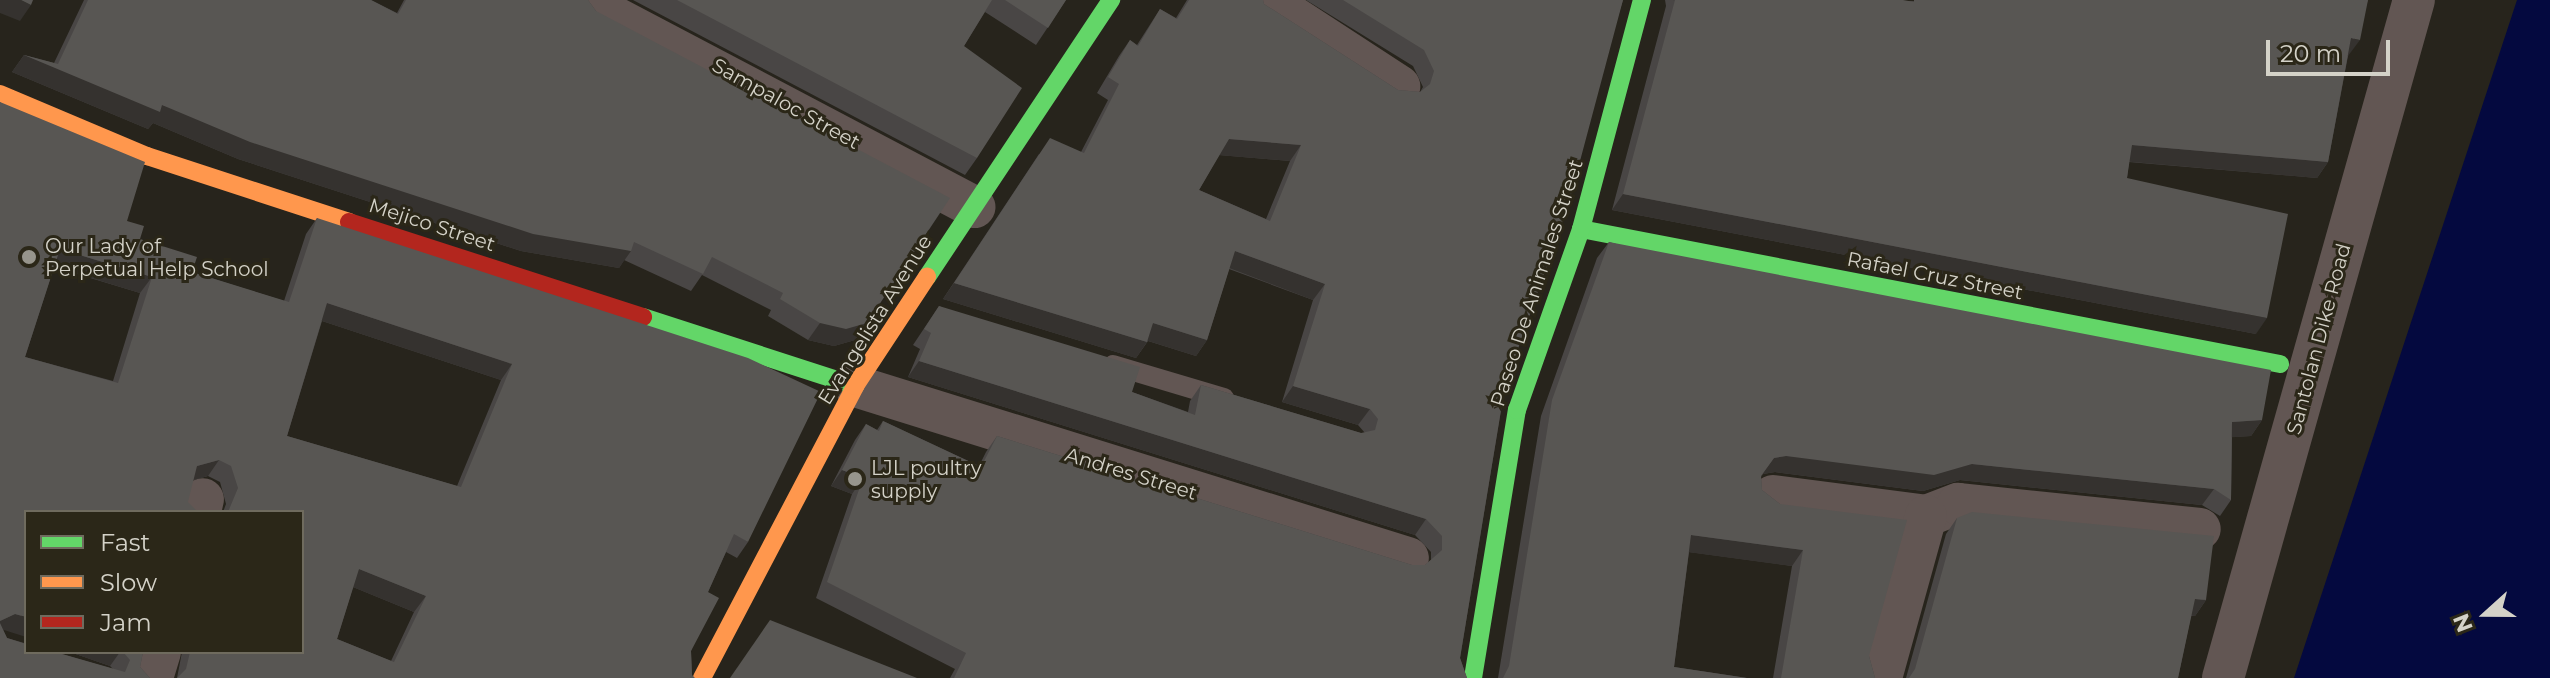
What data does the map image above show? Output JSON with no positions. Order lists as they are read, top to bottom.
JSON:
{
  "streets": {
    "street": [
      "Sampaloc Street",
      "Mejico Street",
      "Rafael Cruz Street",
      "Paseo De Animales Street",
      "Evangelista Avenue",
      "Santolan Dike Road",
      "Andres Street"
    ]
  },
  "crossings": [
    ["Sampaloc Street", "Evangelista Avenue"],
    ["Mejico Street", "Evangelista Avenue"],
    ["Mejico Street", "Andres Street"],
    ["Rafael Cruz Street", "Paseo De Animales Street"],
    ["Evangelista Avenue", "Andres Street"]
  ],
  "places": ["Our Lady of Perpetual Help School", "LJL poultry supply"],
  "legend": ["Fast", "Slow", "Jam"],
  "scale_bar": "20 m",
  "north": "left"
}
